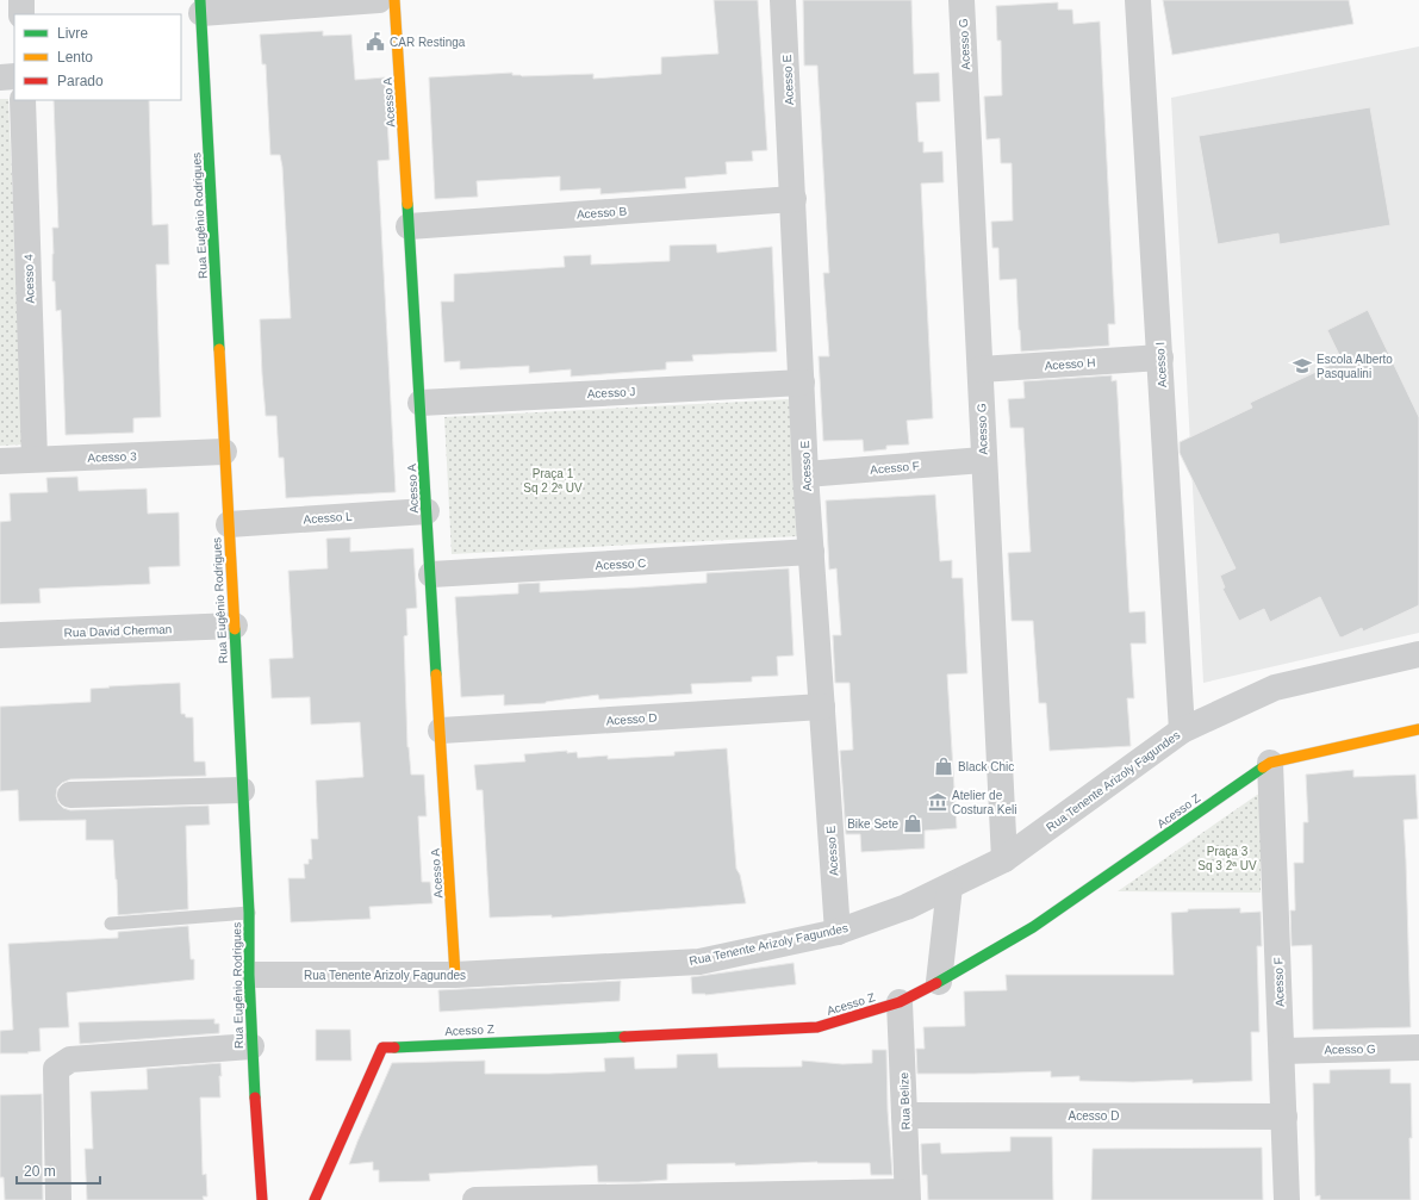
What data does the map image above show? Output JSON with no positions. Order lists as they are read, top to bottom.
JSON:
{
  "streets": {
    "street": [
      "Acesso G",
      "Acesso E",
      "Acesso A",
      "Acesso B",
      "Rua Eugênio Rodrigues",
      "Acesso 4",
      "Acesso H",
      "Acesso I",
      "Acesso J",
      "Acesso 3",
      "Acesso F",
      "Acesso L",
      "Acesso C",
      "Rua David Cherman",
      "Acesso D",
      "Rua Tenente Arizoly Fagundes",
      "Acesso Z",
      "Rua Belize"
    ]
  },
  "crossings": [
    ["Acesso G", "Acesso H"],
    ["Acesso G", "Acesso F"],
    ["Acesso G", "Rua Tenente Arizoly Fagundes"],
    ["Acesso E", "Acesso B"],
    ["Acesso E", "Acesso J"],
    ["Acesso E", "Acesso F"],
    ["Acesso E", "Acesso C"],
    ["Acesso E", "Acesso D"],
    ["Acesso E", "Rua Tenente Arizoly Fagundes"],
    ["Acesso A", "Acesso B"],
    ["Acesso A", "Acesso J"],
    ["Acesso A", "Acesso L"],
    ["Acesso A", "Acesso C"],
    ["Acesso A", "Acesso D"],
    ["Acesso A", "Rua Tenente Arizoly Fagundes"],
    ["Rua Eugênio Rodrigues", "Acesso 3"],
    ["Rua Eugênio Rodrigues", "Acesso L"],
    ["Rua Eugênio Rodrigues", "Rua David Cherman"],
    ["Rua Eugênio Rodrigues", "Rua Tenente Arizoly Fagundes"],
    ["Acesso 4", "Acesso 3"],
    ["Acesso H", "Acesso I"],
    ["Acesso I", "Rua Tenente Arizoly Fagundes"],
    ["Acesso F", "Acesso D"],
    ["Acesso F", "Acesso Z"],
    ["Acesso D", "Rua Belize"],
    ["Acesso Z", "Rua Belize"]
  ],
  "parks": ["Praça 1 Sq 2 2ª UV", "Praça 3 Sq 3 2ª UV"],
  "places": {
    "public building": ["CAR Restinga"],
    "school or university": ["Escola Alberto Pasqualini"],
    "shop": ["Black Chic", "Bike Sete"],
    "museum": ["Atelier de Costura Keli"]
  },
  "legend": ["Livre", "Lento", "Parado"],
  "scale_bar": "20 m"
}
